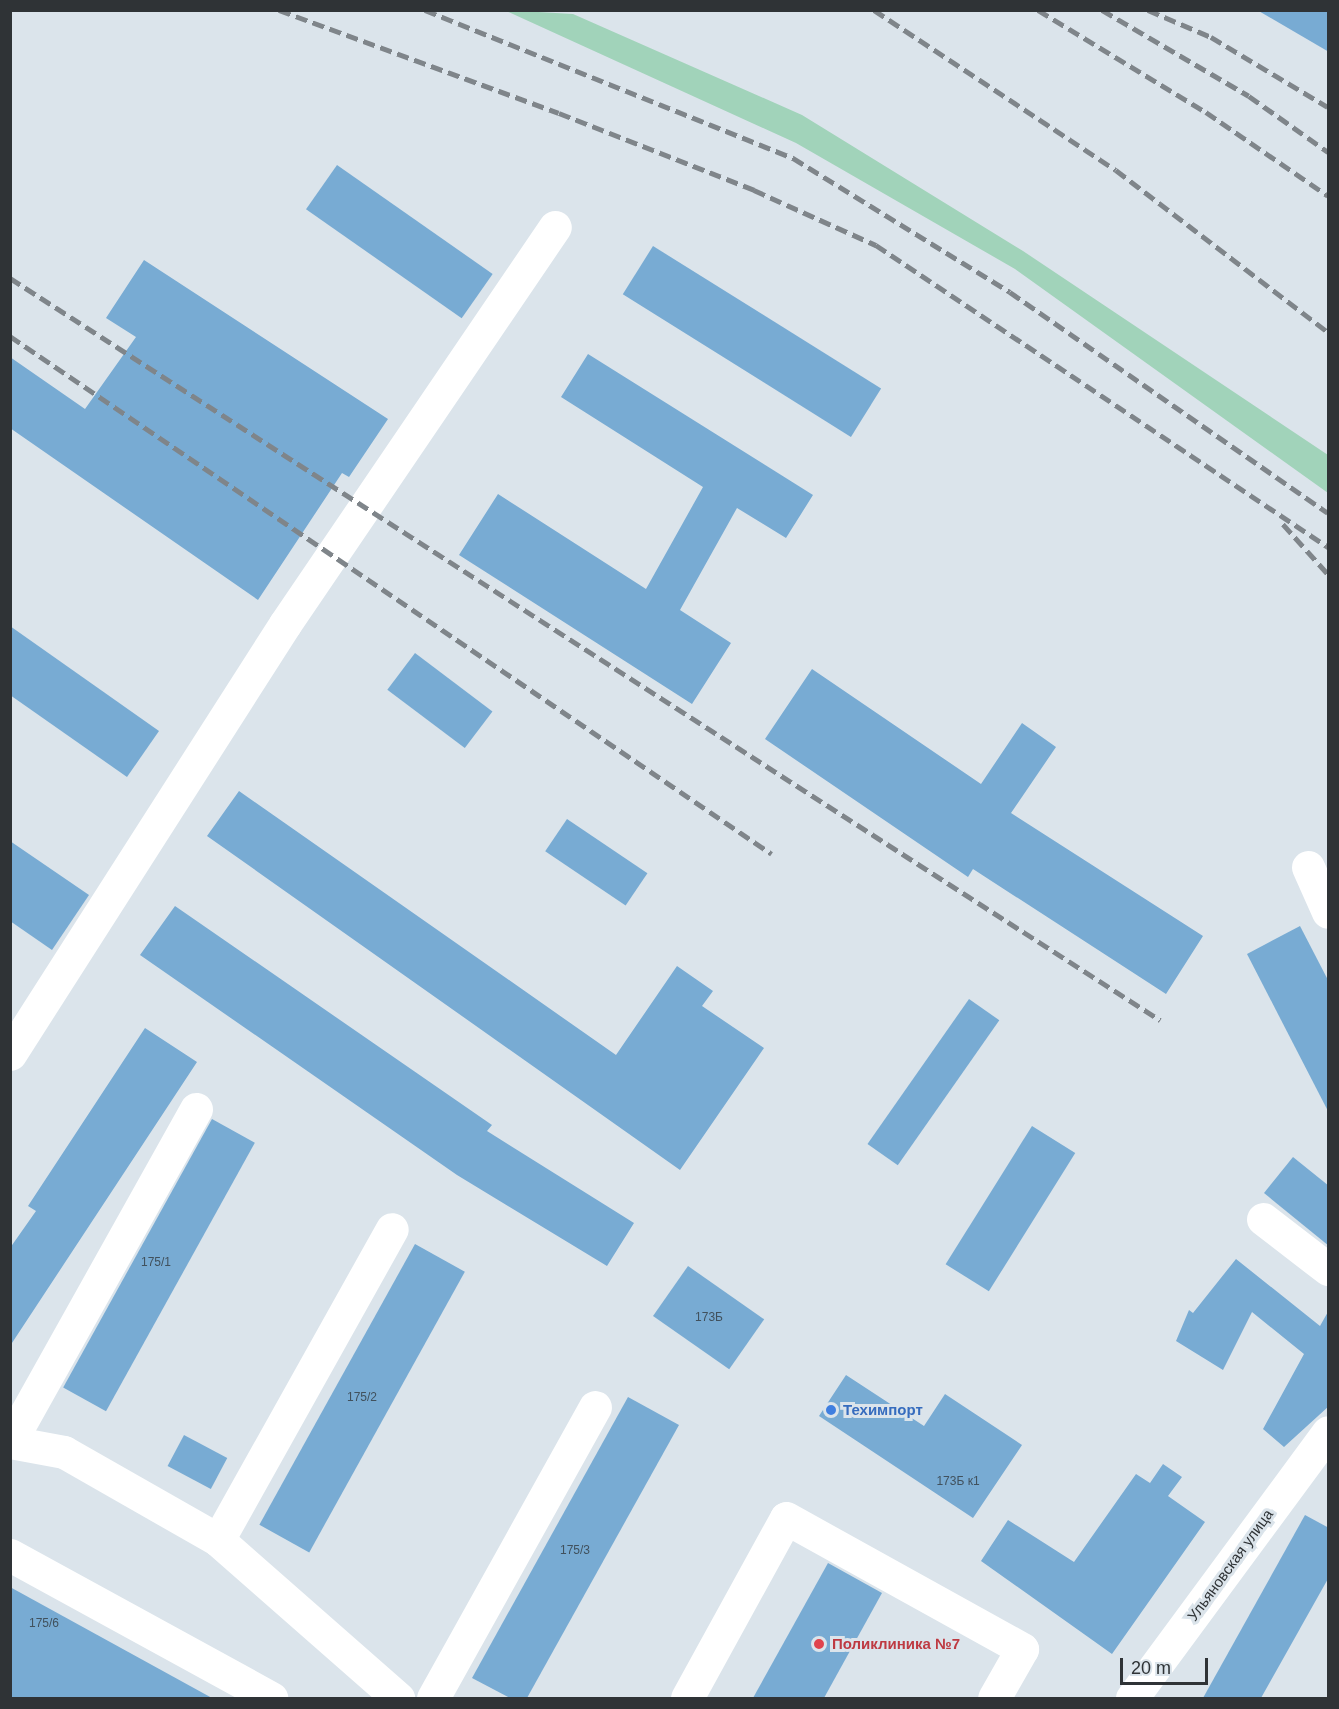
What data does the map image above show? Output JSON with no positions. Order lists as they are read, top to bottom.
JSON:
{
  "streets": {
    "street": ["Ульяновская улица"]
  },
  "places": ["Техимпорт", "Поликлиника №7"],
  "house_numbers": [
    "175/1",
    "173Б",
    "175/2",
    "173Б к1",
    "175/3",
    "175/6"
  ],
  "scale_bar": "20 m"
}
